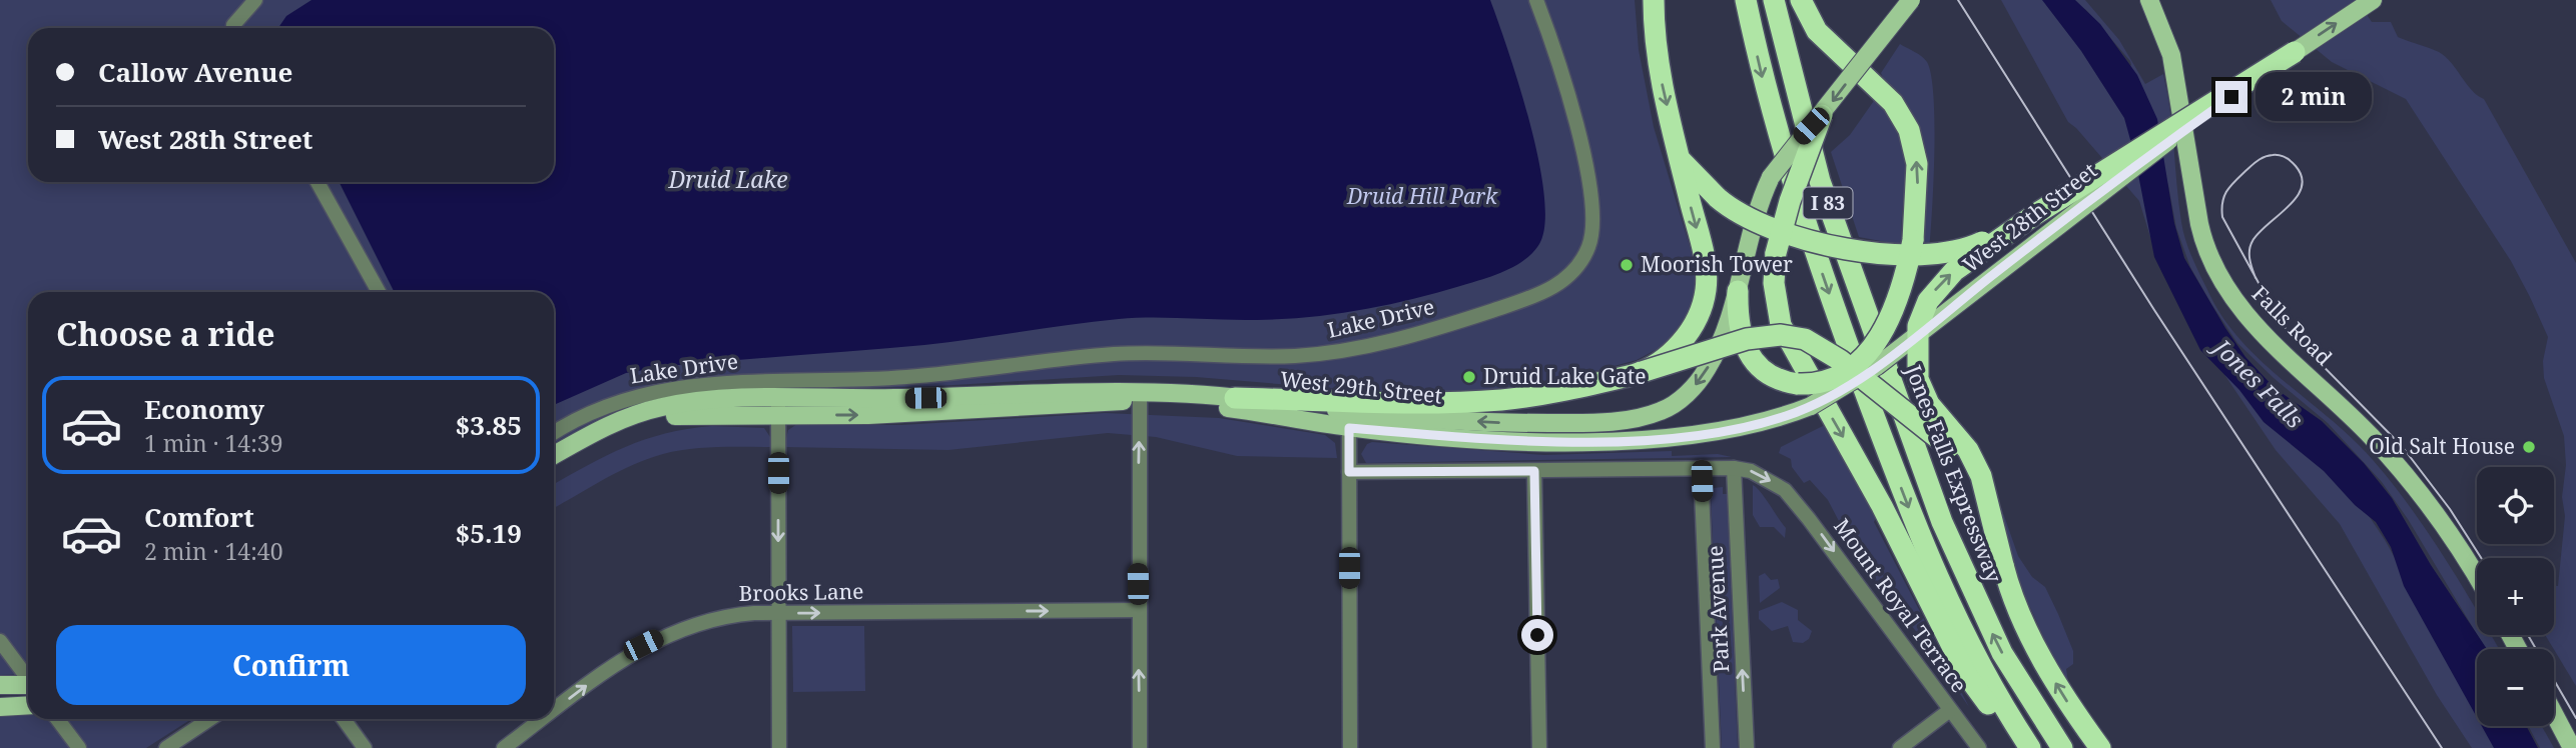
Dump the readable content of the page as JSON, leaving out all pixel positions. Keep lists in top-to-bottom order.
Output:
{
  "streets": {
    "highway": ["I 83", "Jones Falls Expressway"],
    "main road": ["West 28th Street", "Falls Road", "West 29th Street"],
    "street": [
      "Lake Drive",
      "Brooks Lane",
      "Mount Royal Terrace",
      "Park Avenue"
    ]
  },
  "crossings": [
    ["West 28th Street", "West 29th Street"],
    ["Mount Royal Terrace", "Park Avenue"]
  ],
  "one_way": ["West 29th Street", "Brooks Lane", "Mount Royal Terrace"],
  "water": ["Druid Lake", "Jones Falls"],
  "parks": ["Druid Hill Park"],
  "places": ["Moorish Tower", "Druid Lake Gate", "Old Salt House"],
  "page": {
    "banner": ["Callow Avenue", "West 28th Street"],
    "bubble": "2 min",
    "heading": "Choose a ride",
    "list": [
      {
        "name": "Economy",
        "note": "1 min · 14:39",
        "value": "$3.85"
      },
      {
        "name": "Comfort",
        "note": "2 min · 14:40",
        "value": "$5.19"
      }
    ],
    "map_buttons": ["+", "−"],
    "buttons": "Confirm"
  }
}
